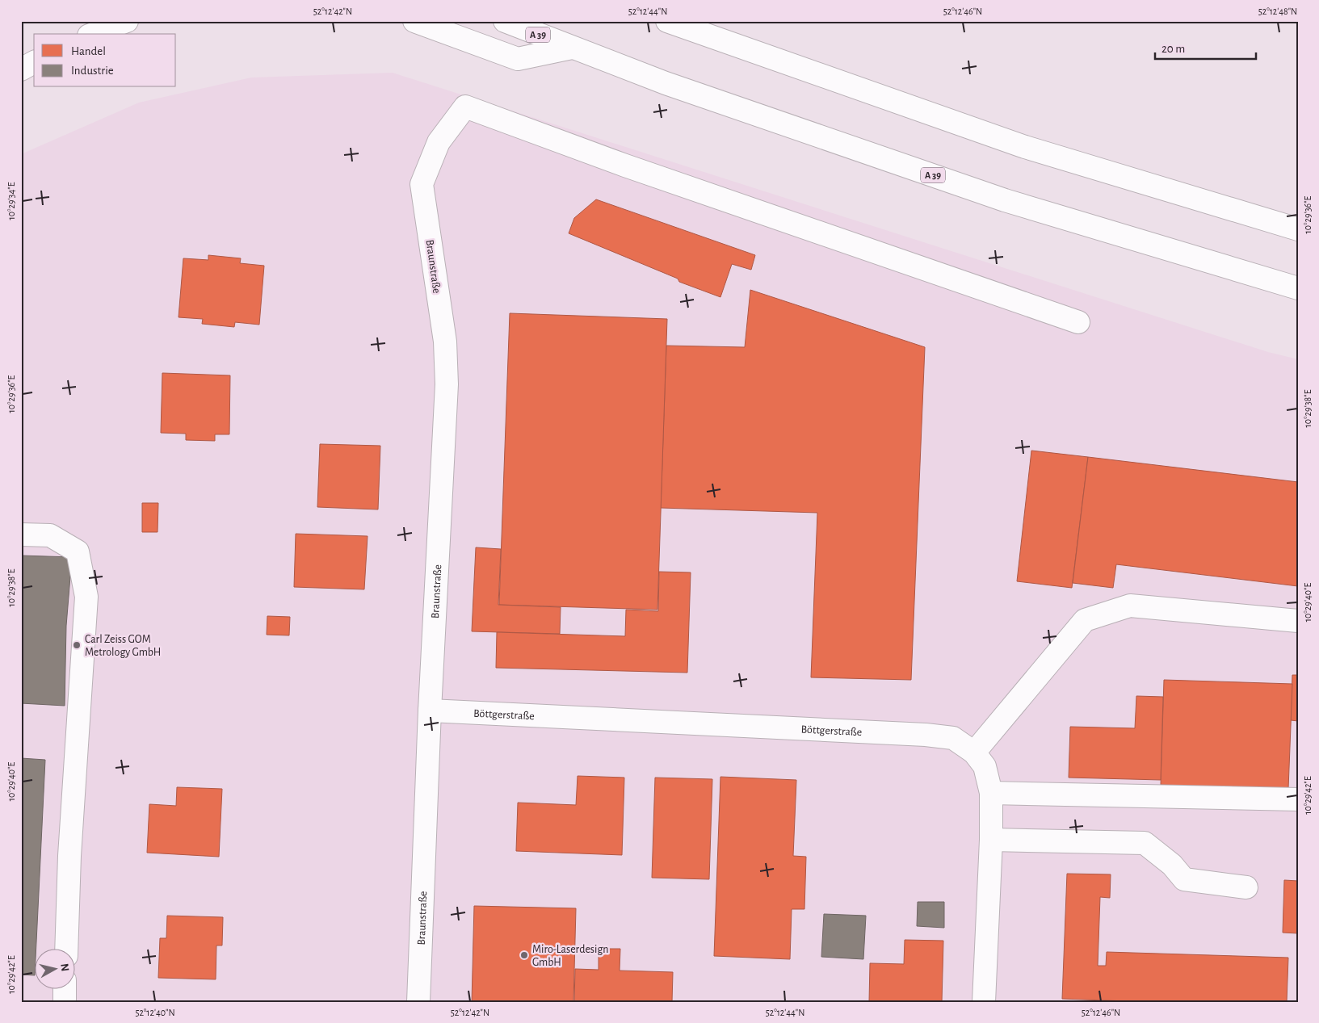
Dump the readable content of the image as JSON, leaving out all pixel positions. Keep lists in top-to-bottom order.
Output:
{
  "streets": {
    "main road": ["A 39", "Braunstraße", "Böttgerstraße"]
  },
  "crossings": [
    ["Braunstraße", "Böttgerstraße"]
  ],
  "places": ["Carl Zeiss GOM Metrology GmbH", "Miro-Laserdesign GmbH"],
  "legend": ["Handel", "Industrie"],
  "scale_bar": "20 m",
  "north": "right",
  "coordinates": [
    "52°12'42\"N",
    "52°12'44\"N",
    "52°12'46\"N",
    "52°12'48\"N",
    "10°29'34\"E",
    "10°29'36\"E",
    "10°29'38\"E",
    "10°29'40\"E",
    "10°29'42\"E",
    "52°12'40\"N"
  ]
}
